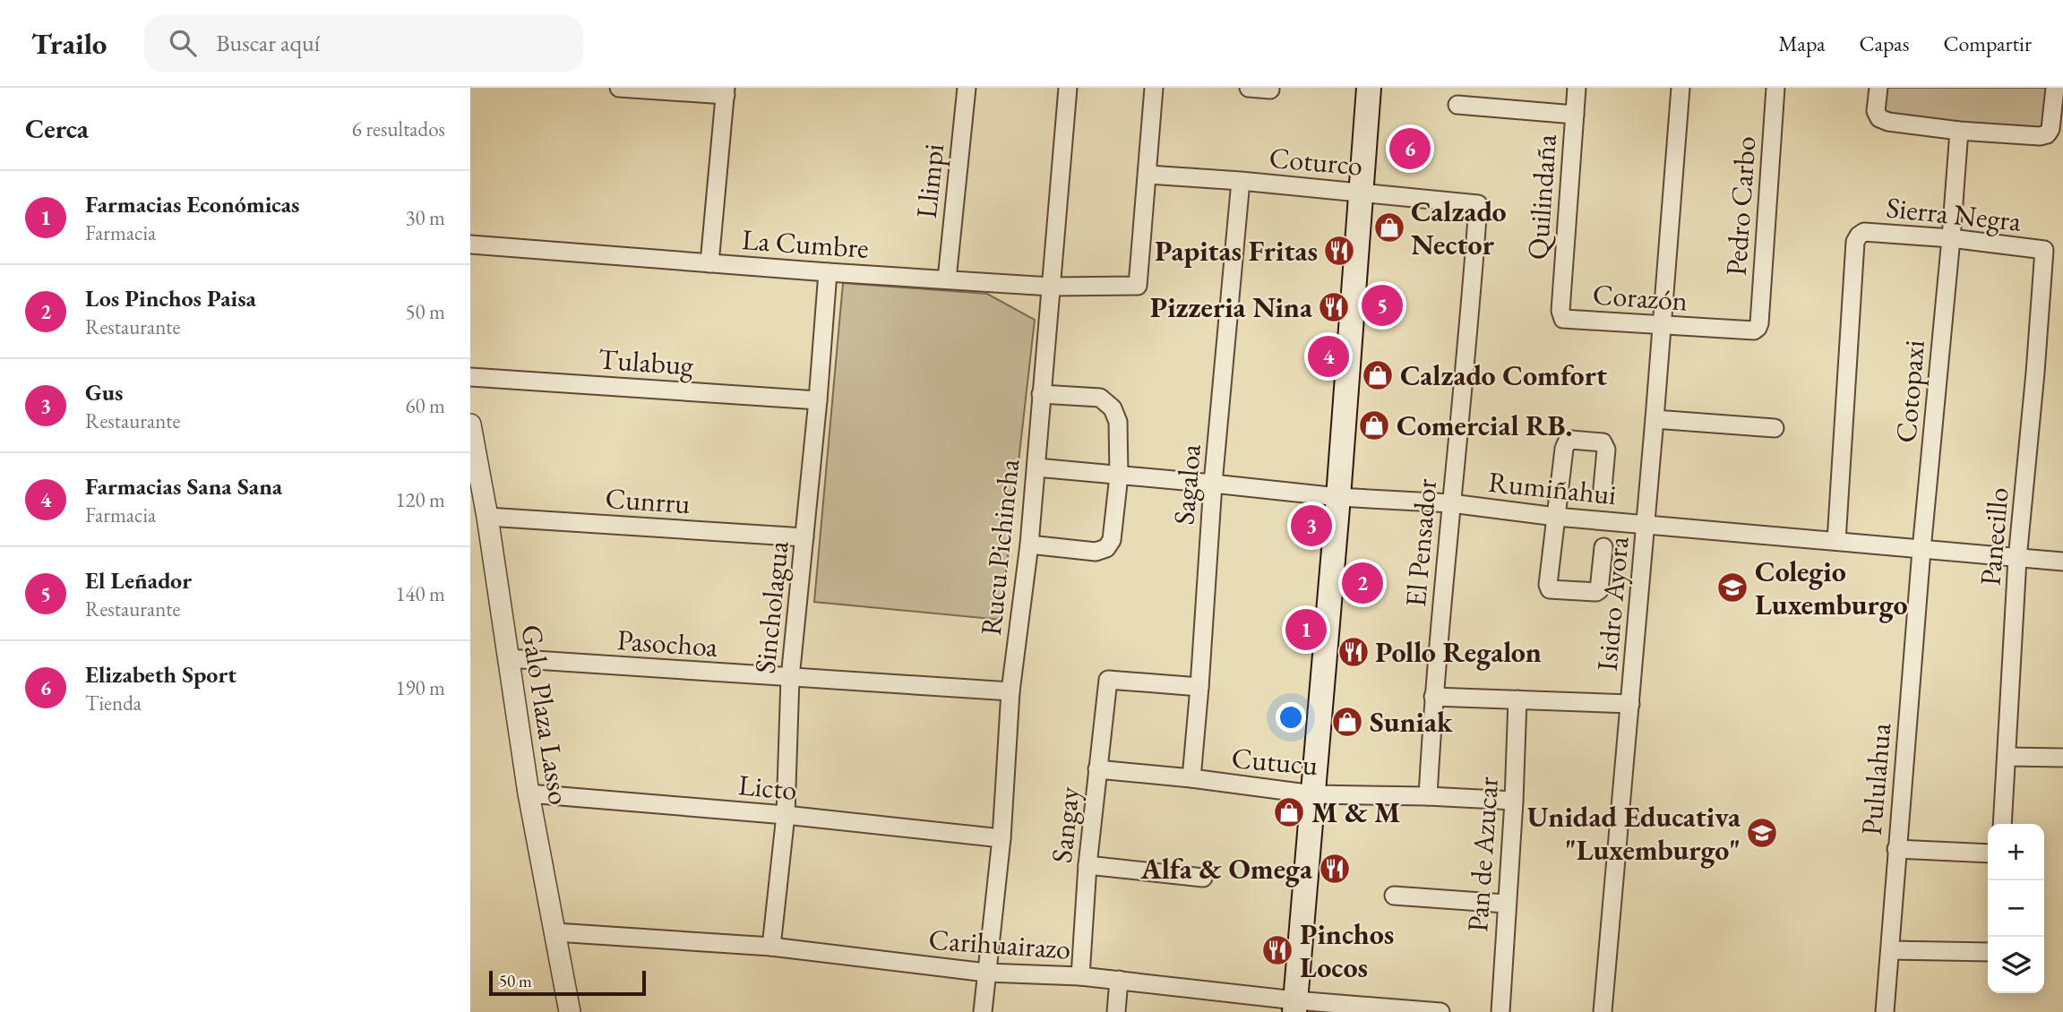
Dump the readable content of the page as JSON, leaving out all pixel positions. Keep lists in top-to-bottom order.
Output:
{
  "streets": {
    "street": [
      "Coturco",
      "Llimpi",
      "Quilindaña",
      "Pedro Carbo",
      "Sierra Negra",
      "La Cumbre",
      "Corazón",
      "Tulabug",
      "Cotopaxi",
      "Sagaloa",
      "Rumiñahui",
      "Cunrru",
      "Panecillo",
      "El Pensador",
      "Rucu Pichincha",
      "Isidro Ayora",
      "Sincholagua",
      "Pasochoa",
      "Galo Plaza Lasso",
      "Cutucu",
      "Pululahua",
      "Licto",
      "Sangay",
      "Pan de Azucar",
      "Carihuairazo"
    ]
  },
  "crossings": [
    ["Coturco", "La Cumbre"],
    ["Coturco", "Sagaloa"],
    ["Coturco", "El Pensador"],
    ["Llimpi", "La Cumbre"],
    ["Quilindaña", "Corazón"],
    ["Pedro Carbo", "Corazón"],
    ["Sierra Negra", "Cotopaxi"],
    ["Sierra Negra", "Rumiñahui"],
    ["Sierra Negra", "Panecillo"],
    ["La Cumbre", "Rucu Pichincha"],
    ["La Cumbre", "Sincholagua"],
    ["Corazón", "Isidro Ayora"],
    ["Tulabug", "Sincholagua"],
    ["Cotopaxi", "Rumiñahui"],
    ["Cotopaxi", "Pululahua"],
    ["Sagaloa", "Rumiñahui"],
    ["Sagaloa", "Cutucu"],
    ["Sagaloa", "Sangay"],
    ["Rumiñahui", "Panecillo"],
    ["Rumiñahui", "El Pensador"],
    ["Rumiñahui", "Rucu Pichincha"],
    ["Rumiñahui", "Isidro Ayora"],
    ["Rumiñahui", "Pululahua"],
    ["Cunrru", "Sincholagua"],
    ["Cunrru", "Galo Plaza Lasso"],
    ["El Pensador", "Cutucu"],
    ["Rucu Pichincha", "Pasochoa"],
    ["Rucu Pichincha", "Licto"],
    ["Rucu Pichincha", "Carihuairazo"],
    ["Sincholagua", "Pasochoa"],
    ["Sincholagua", "Licto"],
    ["Sincholagua", "Carihuairazo"],
    ["Pasochoa", "Galo Plaza Lasso"],
    ["Galo Plaza Lasso", "Licto"],
    ["Galo Plaza Lasso", "Carihuairazo"],
    ["Cutucu", "Sangay"],
    ["Sangay", "Carihuairazo"]
  ],
  "places": {
    "shop": [
      "Calzado Nector",
      "Calzado Comfort",
      "Comercial RB.",
      "Suniak",
      "M & M"
    ],
    "restaurant": [
      "Papitas Fritas",
      "Pizzeria Nina",
      "Pollo Regalon",
      "Alfa & Omega",
      "Pinchos Locos"
    ],
    "school or university": ["Colegio Luxemburgo", "Unidad Educativa \"Luxemburgo\""]
  },
  "scale_bar": "50 m",
  "page": {
    "header": "Trailo",
    "search": "Buscar aquí",
    "nav": ["Mapa", "Capas", "Compartir"],
    "heading": ["Cerca", "6 resultados"],
    "pins": [
      "6",
      "5",
      "4",
      "3",
      "2",
      "1"
    ],
    "list": [
      {
        "mark": "1",
        "name": "Farmacias Económicas",
        "note": "Farmacia",
        "value": "30 m"
      },
      {
        "mark": "2",
        "name": "Los Pinchos Paisa",
        "note": "Restaurante",
        "value": "50 m"
      },
      {
        "mark": "3",
        "name": "Gus",
        "note": "Restaurante",
        "value": "60 m"
      },
      {
        "mark": "4",
        "name": "Farmacias Sana Sana",
        "note": "Farmacia",
        "value": "120 m"
      },
      {
        "mark": "5",
        "name": "El Leñador",
        "note": "Restaurante",
        "value": "140 m"
      },
      {
        "mark": "6",
        "name": "Elizabeth Sport",
        "note": "Tienda",
        "value": "190 m"
      }
    ],
    "map_buttons": ["+", "−"],
    "scale": "50 m"
  }
}
